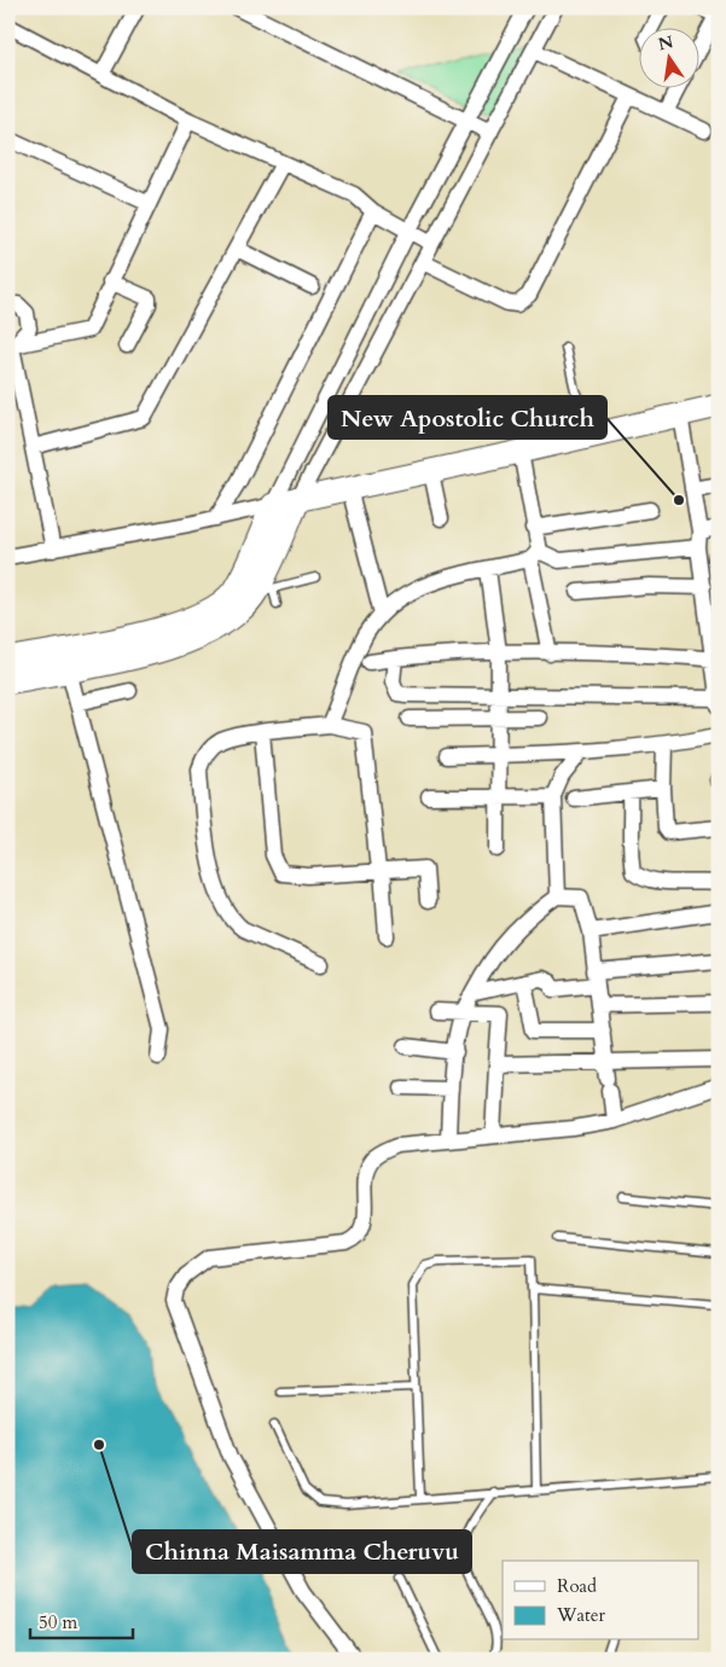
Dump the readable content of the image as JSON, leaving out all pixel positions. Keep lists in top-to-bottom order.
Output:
{
  "places": ["New Apostolic Church", "Chinna Maisamma Cheruvu"],
  "legend": ["Road", "Water"],
  "scale_bar": "50 m",
  "north": "top"
}
